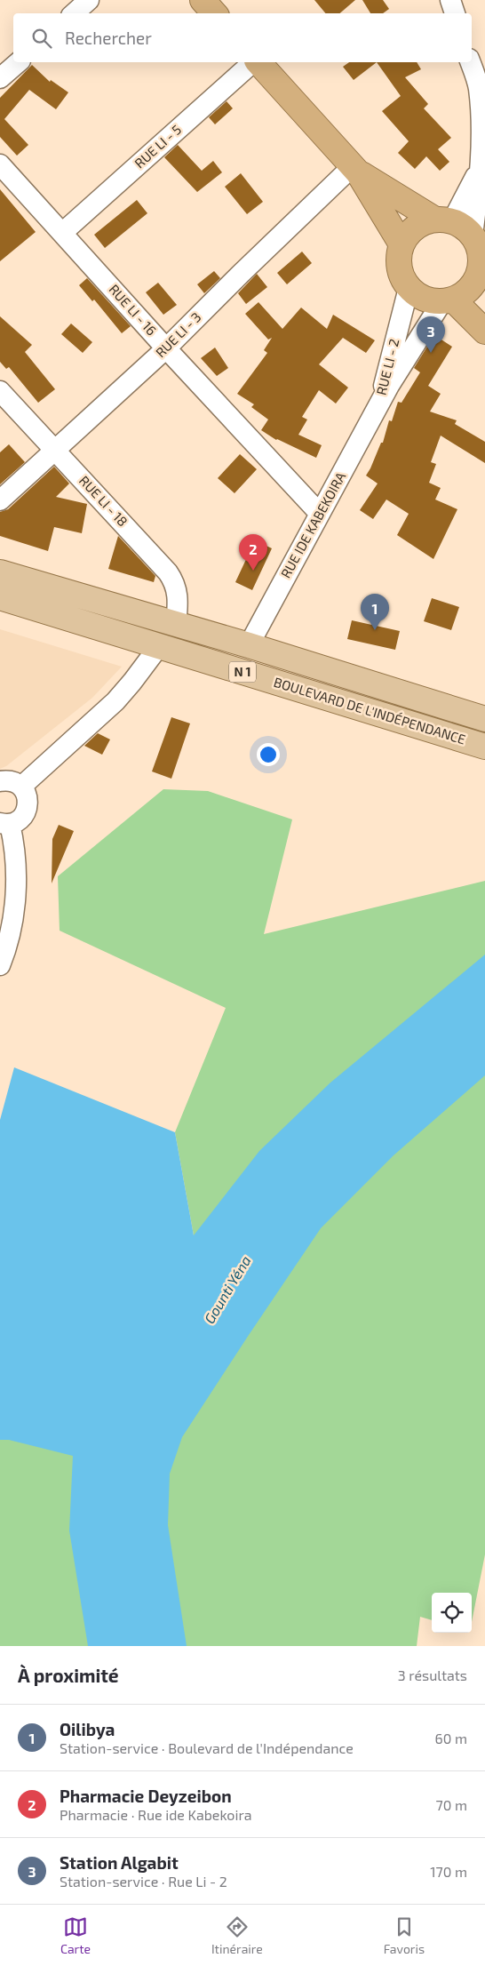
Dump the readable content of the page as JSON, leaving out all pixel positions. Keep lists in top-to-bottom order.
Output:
{
  "streets": {
    "main road": ["N 1", "BOULEVARD DE L'INDÉPENDANCE"],
    "street": [
      "RUE LI - 5",
      "RUE LI - 16",
      "RUE LI - 3",
      "RUE LI - 2",
      "RUE LI - 18",
      "RUE IDE KABEKOIRA"
    ]
  },
  "crossings": [
    ["RUE LI - 5", "RUE LI - 16"],
    ["RUE LI - 16", "RUE LI - 3"],
    ["RUE LI - 16", "RUE IDE KABEKOIRA"],
    ["RUE LI - 3", "RUE LI - 18"],
    ["RUE LI - 2", "RUE IDE KABEKOIRA"],
    ["RUE LI - 18", "BOULEVARD DE L'INDÉPENDANCE"],
    ["RUE IDE KABEKOIRA", "BOULEVARD DE L'INDÉPENDANCE"]
  ],
  "water": ["Gounti Yéna"],
  "page": {
    "search": "Rechercher",
    "pins": ["3", "2", "1"],
    "heading": ["À proximité", "3 résultats"],
    "list": [
      {
        "mark": "1",
        "name": "Oilibya",
        "note": "Station-service · Boulevard de l'Indépendance",
        "value": "60 m"
      },
      {
        "mark": "2",
        "name": "Pharmacie Deyzeibon",
        "note": "Pharmacie · Rue ide Kabekoira",
        "value": "70 m"
      },
      {
        "mark": "3",
        "name": "Station Algabit",
        "note": "Station-service · Rue Li - 2",
        "value": "170 m"
      }
    ],
    "nav": ["Carte", "Itinéraire", "Favoris"]
  }
}
